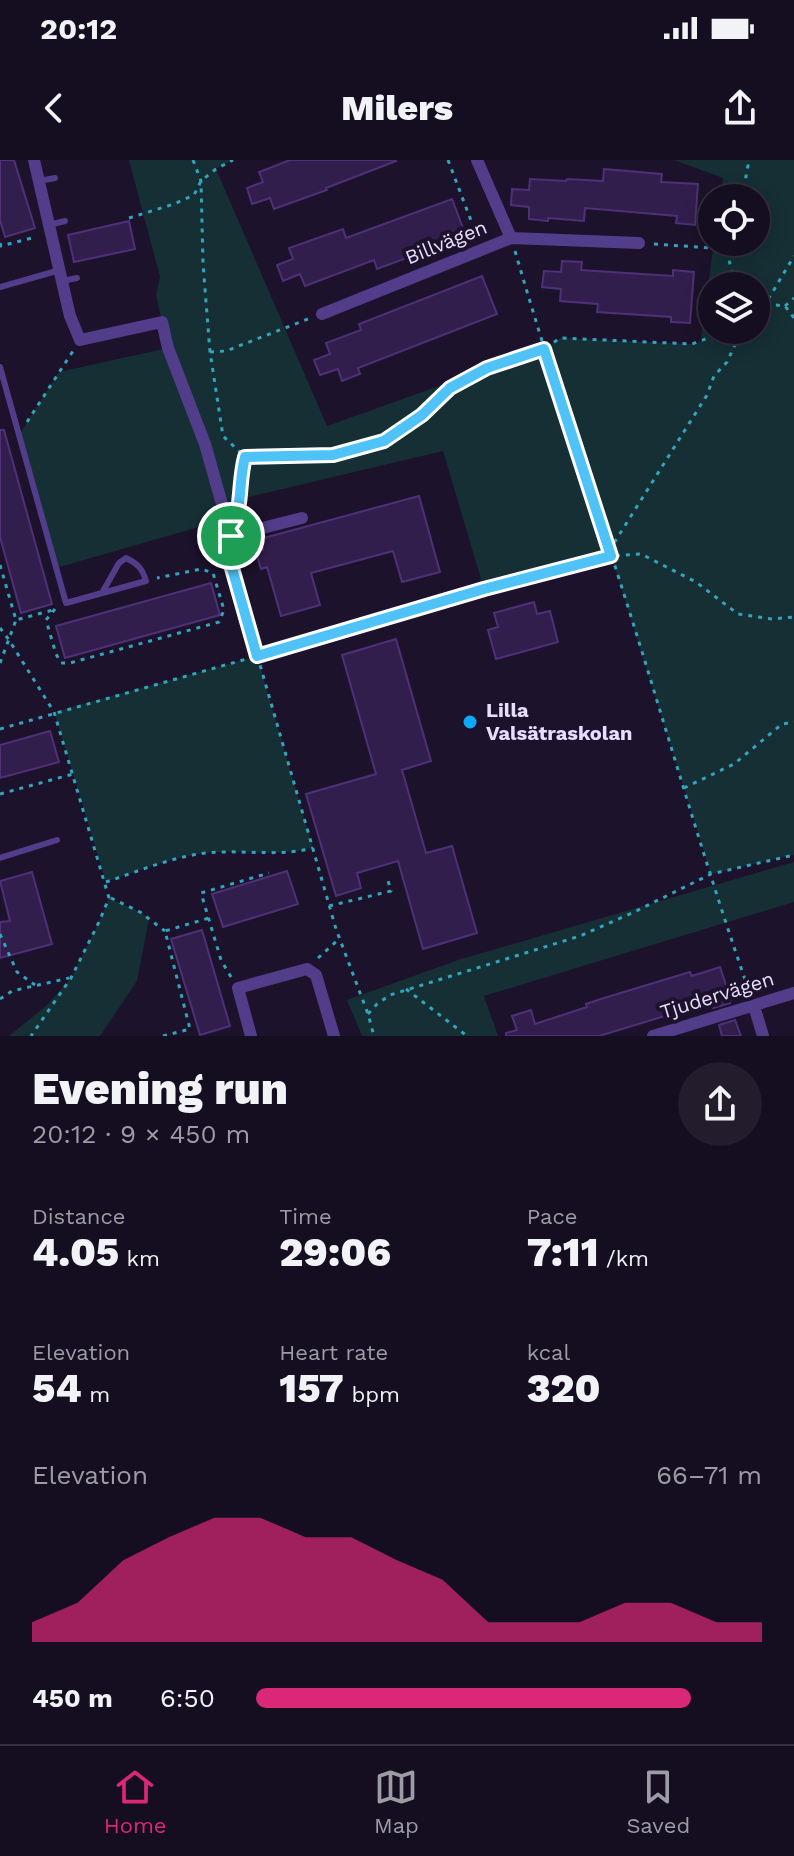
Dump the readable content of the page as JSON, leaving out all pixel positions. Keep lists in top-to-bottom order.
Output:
{
  "streets": {
    "street": ["Billvägen", "Tjudervägen"]
  },
  "places": ["Lilla Valsätraskolan"],
  "page": {
    "status": "20:12",
    "header": "Milers",
    "heading": ["Evening run", "20:12 · 9 × 450 m"],
    "stats": [
      ["Distance", "4.05 km"],
      ["Time", "29:06"],
      ["Pace", "7:11 /km"],
      ["Elevation", "54 m"],
      ["Heart rate", "157 bpm"],
      ["kcal", "320"]
    ],
    "chart": ["Elevation", "66–71 m"],
    "list": [
      {
        "name": "450 m",
        "note": "6:50"
      }
    ],
    "tabs": ["Home", "Map", "Saved"]
  }
}
